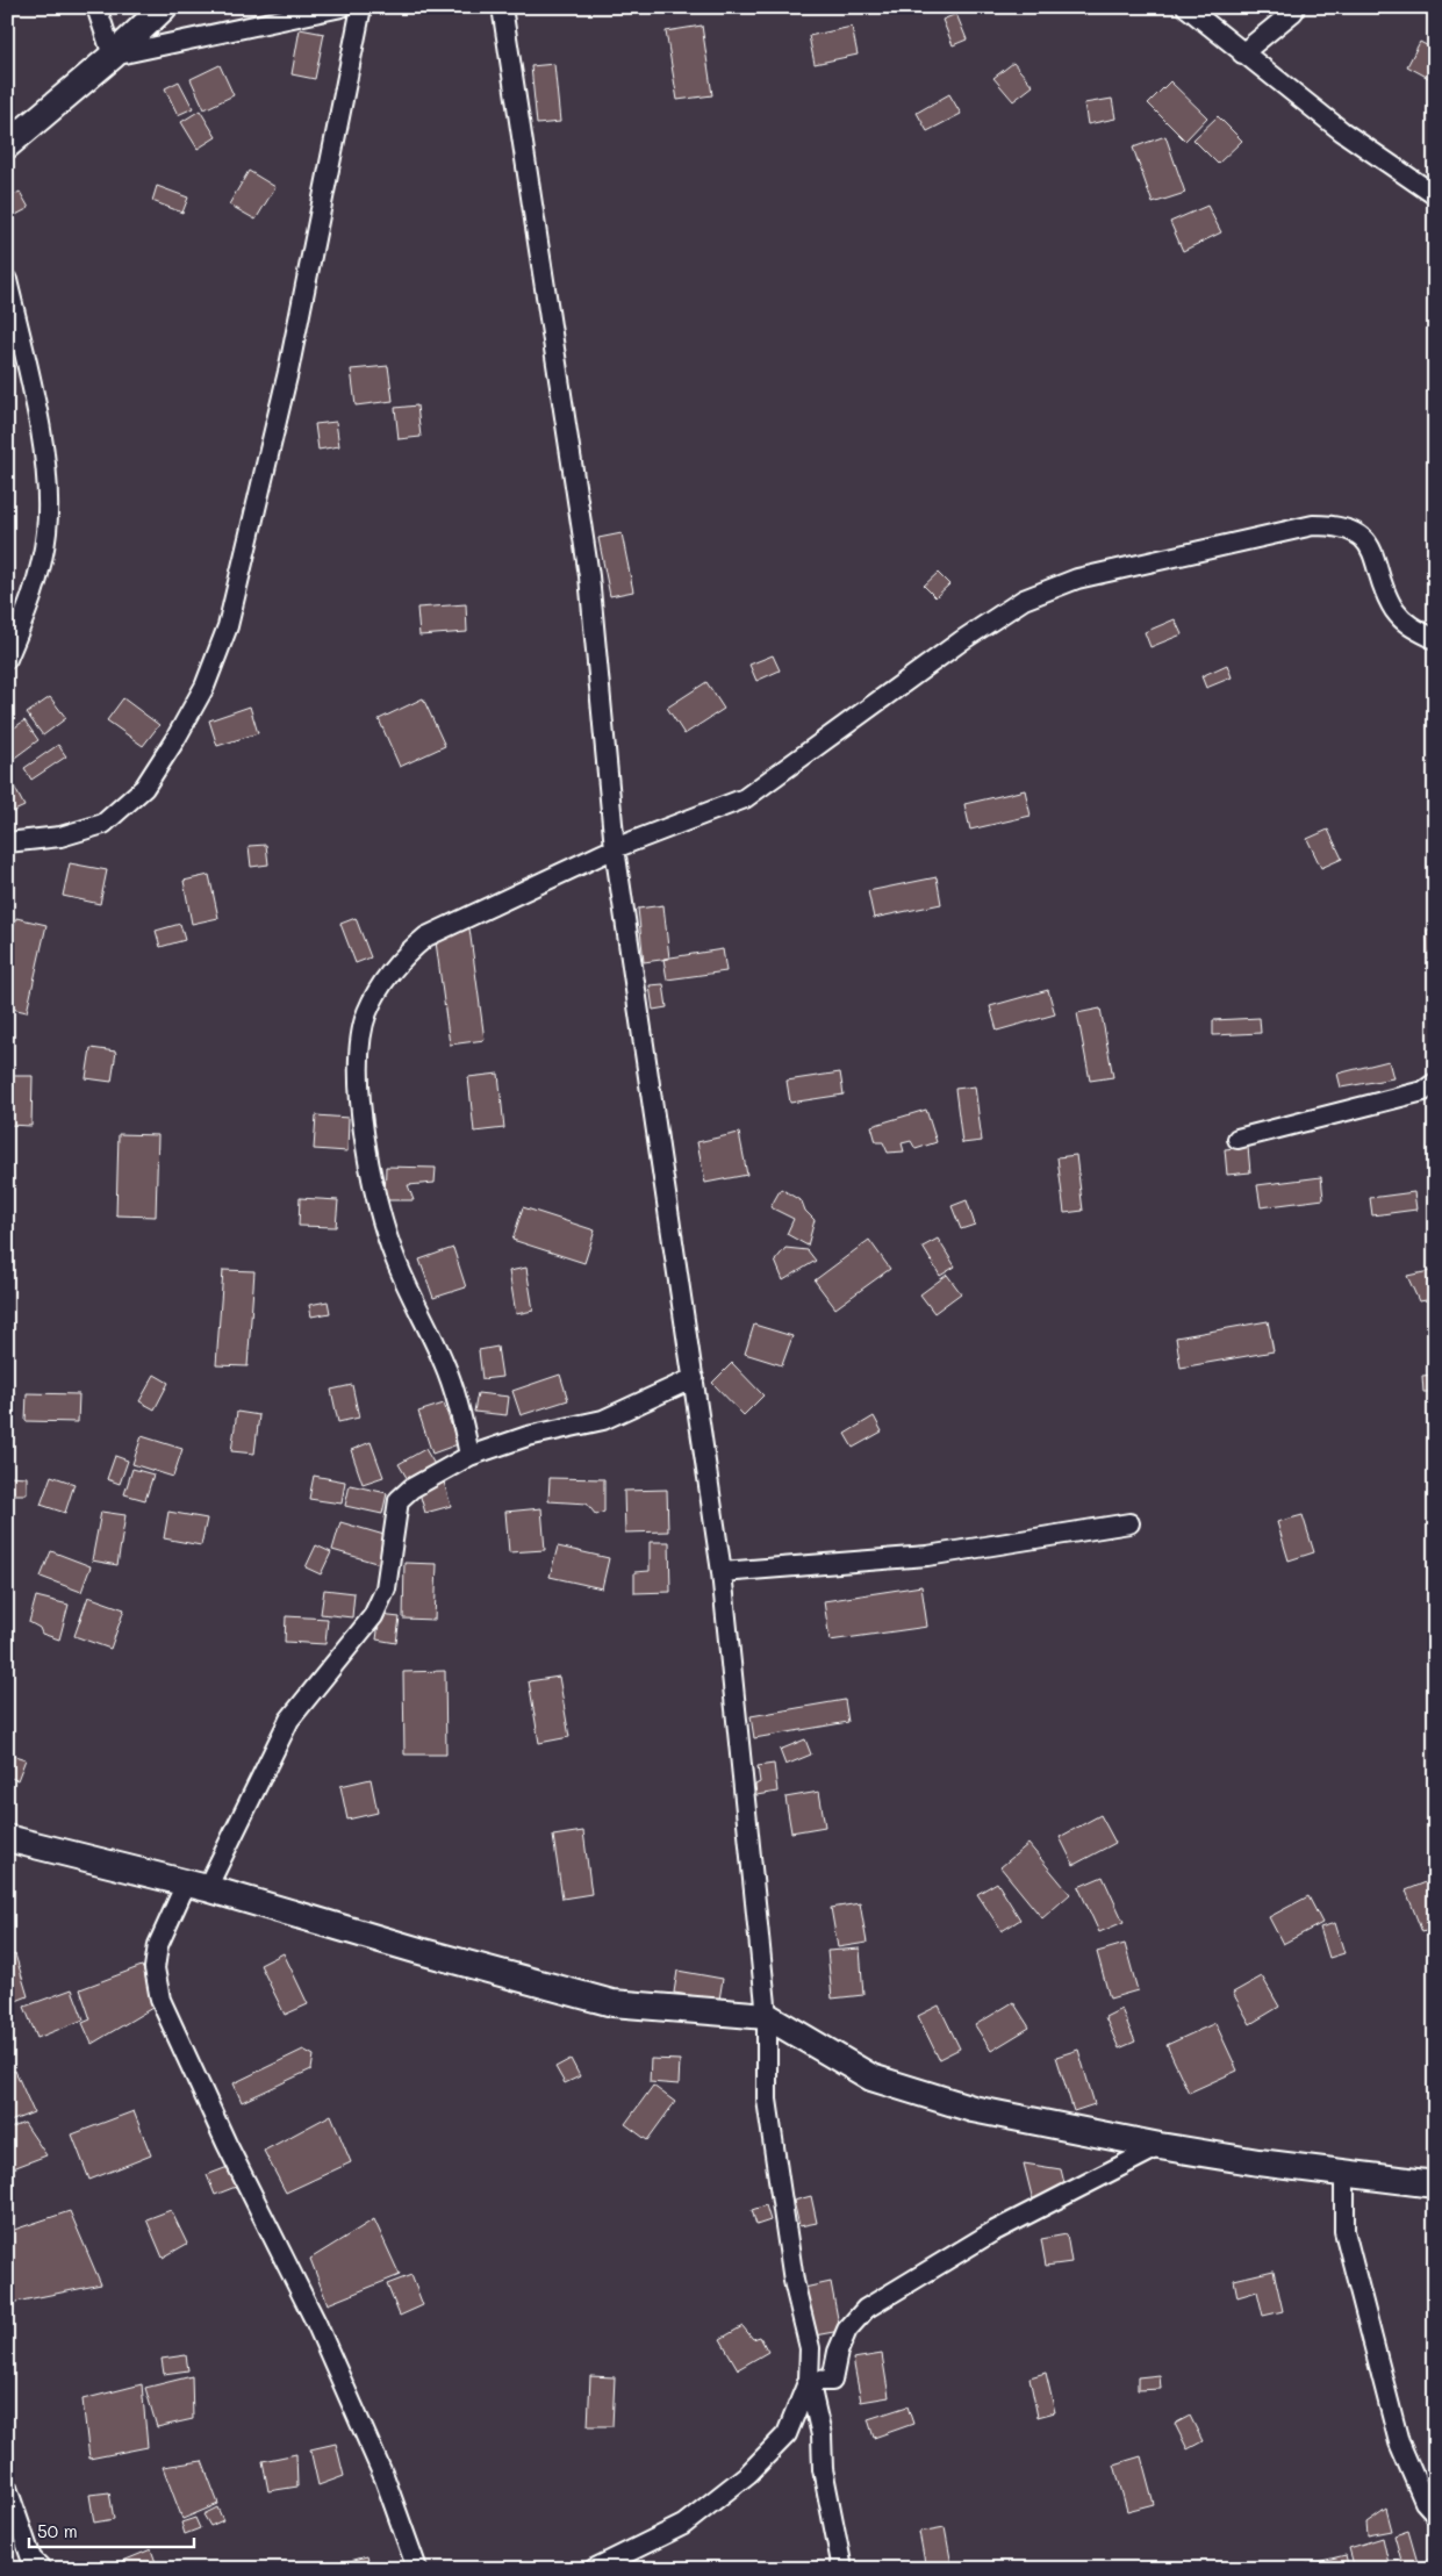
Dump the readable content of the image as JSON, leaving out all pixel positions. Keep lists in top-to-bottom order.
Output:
{
  "scale_bar": "50 m"
}
